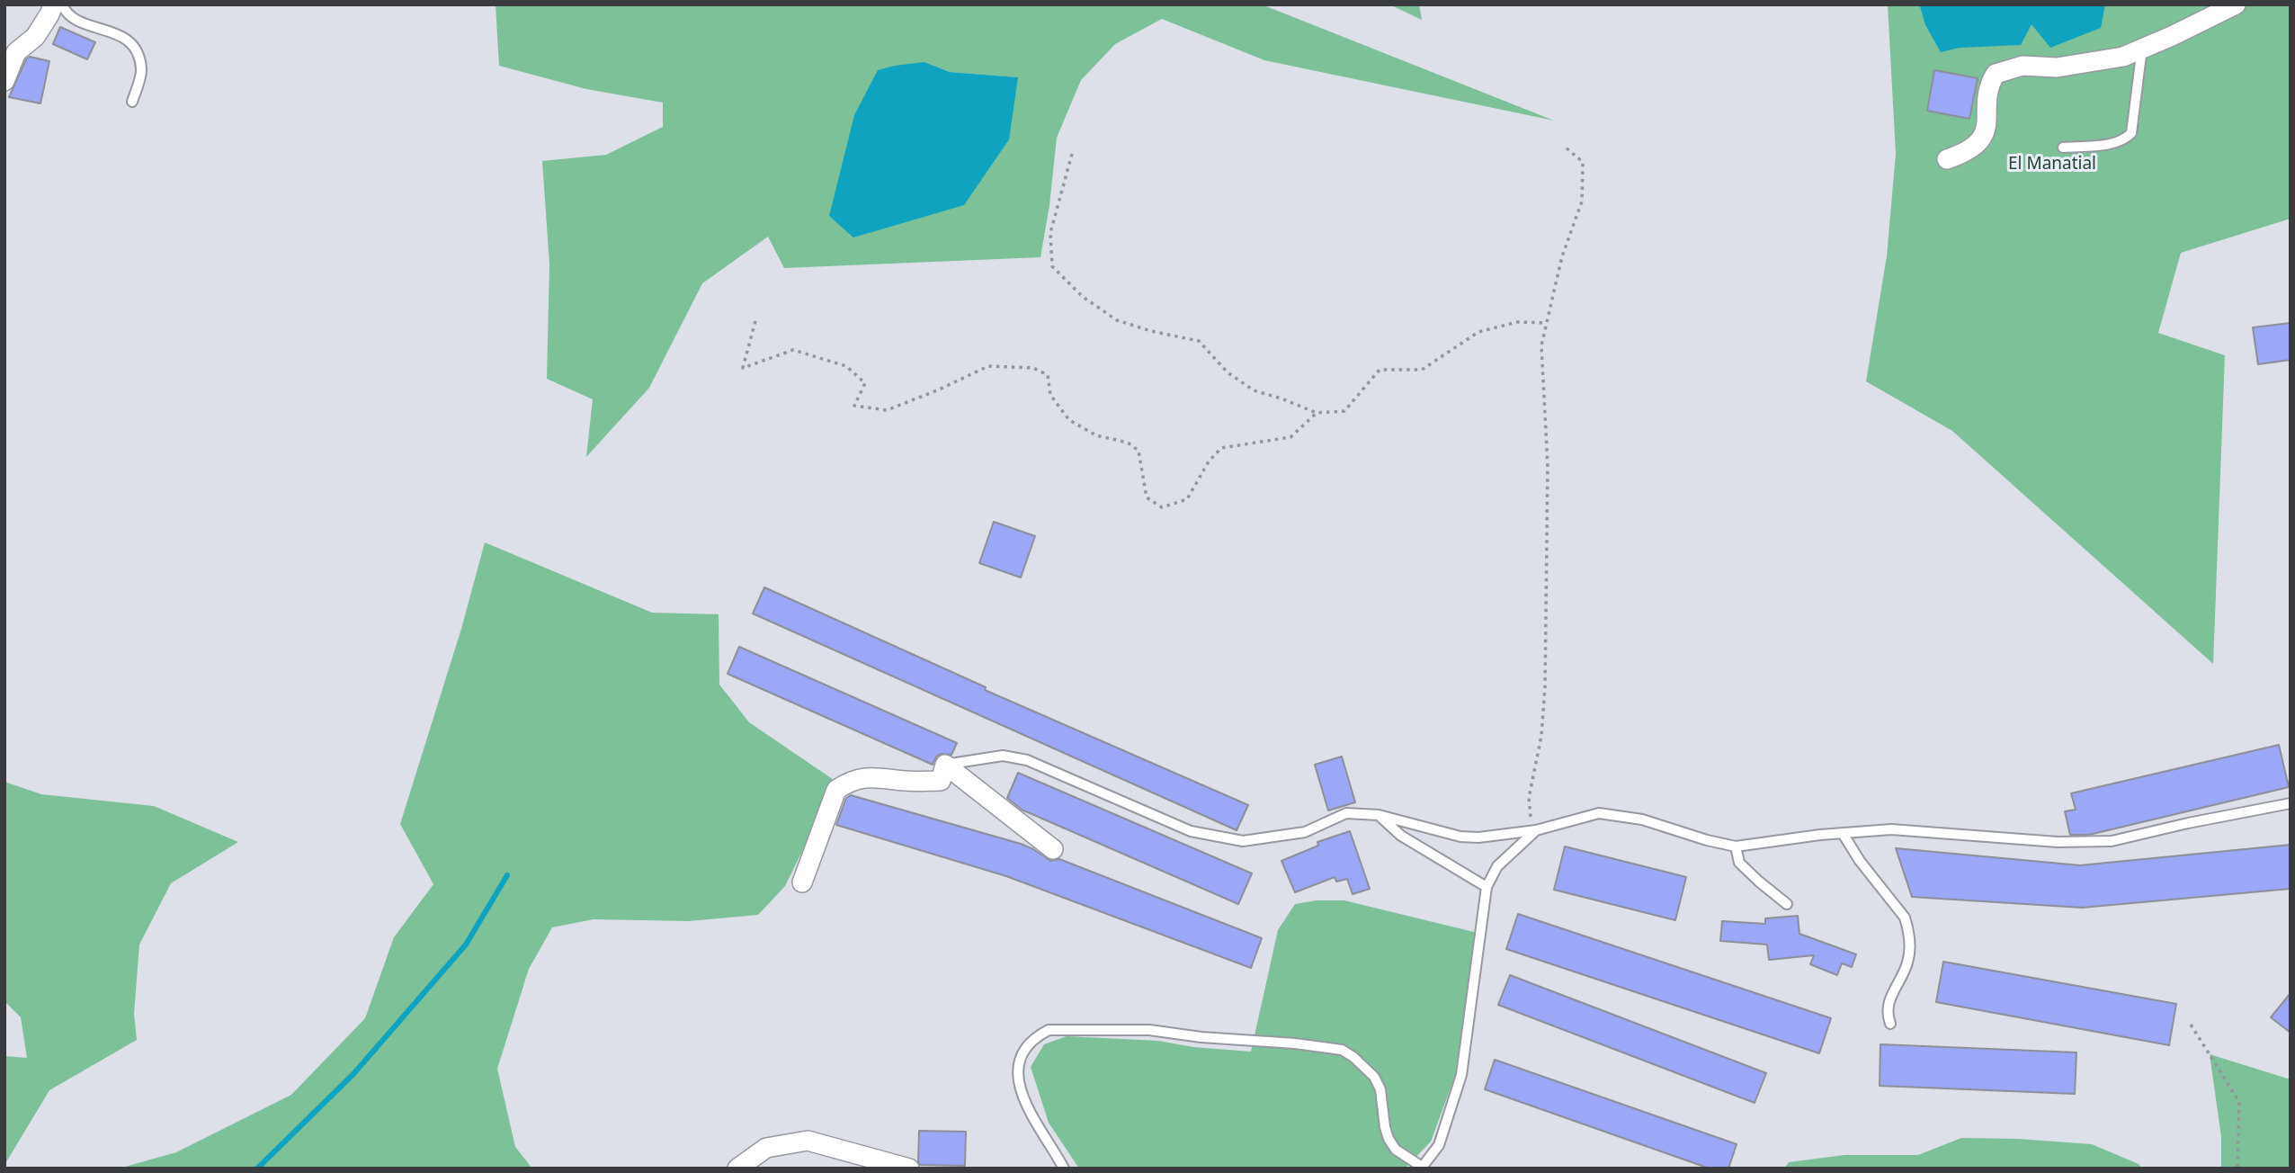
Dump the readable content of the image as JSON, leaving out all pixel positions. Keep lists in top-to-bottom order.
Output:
{
  "parks": ["El Manatial"]
}
